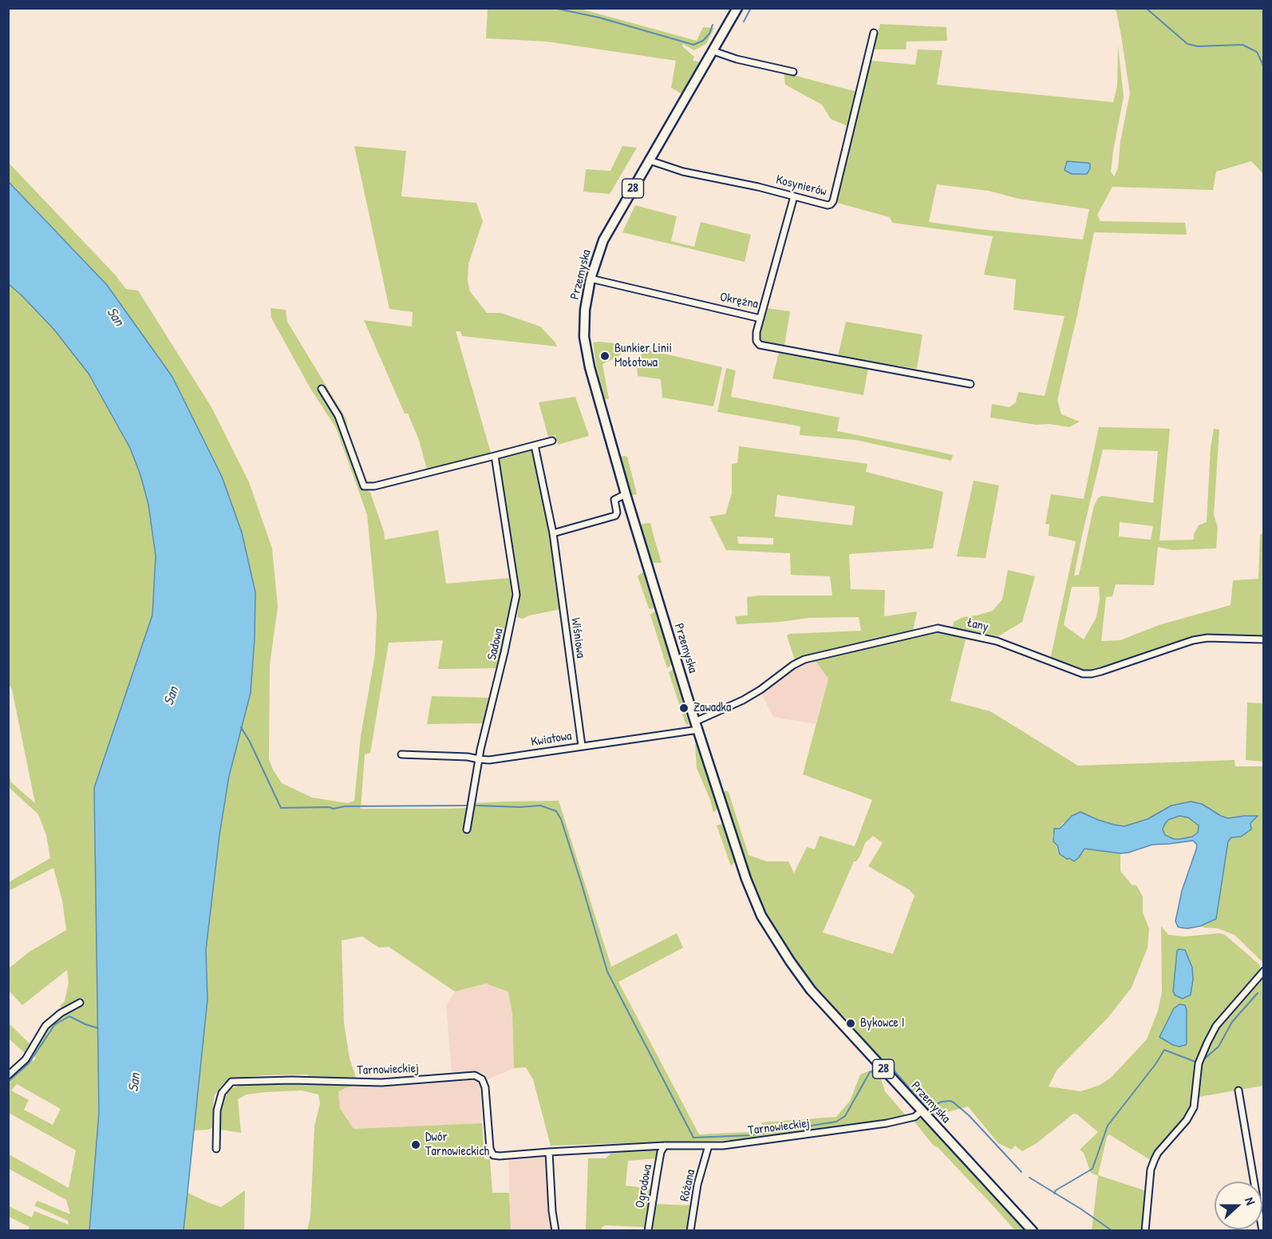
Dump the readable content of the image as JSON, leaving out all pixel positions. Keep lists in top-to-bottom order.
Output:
{
  "streets": {
    "main road": ["28", "Przemyska"],
    "street": [
      "Kosynierów",
      "Okrężna",
      "Łany",
      "Wiśniowa",
      "Sadowa",
      "Kwiatowa",
      "Tarnowieckiej",
      "Różana",
      "Ogrodowa"
    ]
  },
  "crossings": [
    ["Kosynierów", "Przemyska"],
    ["Kosynierów", "Okrężna"],
    ["Przemyska", "Okrężna"],
    ["Przemyska", "Łany"],
    ["Przemyska", "Kwiatowa"],
    ["Przemyska", "Tarnowieckiej"],
    ["Łany", "Kwiatowa"],
    ["Wiśniowa", "Kwiatowa"],
    ["Sadowa", "Kwiatowa"],
    ["Tarnowieckiej", "Różana"],
    ["Tarnowieckiej", "Ogrodowa"]
  ],
  "water": ["San"],
  "places": [
    "Bunkier Linii Mołotowa",
    "Zawadka",
    "Bykowce I",
    "Dwór Tarnowieckich"
  ],
  "north": "right"
}
